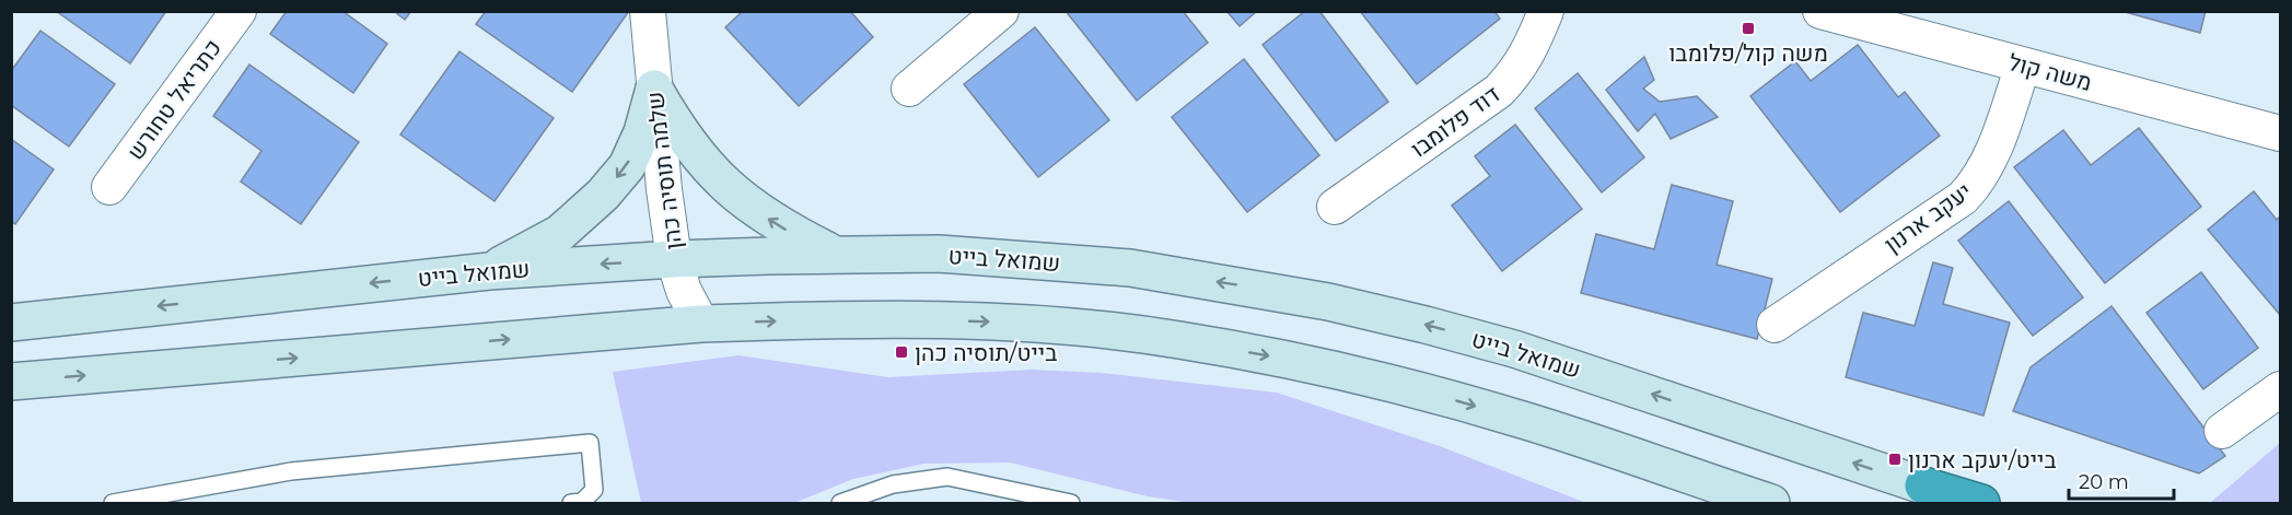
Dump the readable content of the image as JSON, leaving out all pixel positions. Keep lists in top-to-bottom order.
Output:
{
  "streets": {
    "street": [
      "משה קול",
      "כתריאל טחורש",
      "דוד פלומבו",
      "שלמה תוסיה כהן",
      "יעקב ארנון",
      "שמואל בייט"
    ]
  },
  "crossings": [
    ["משה קול", "יעקב ארנון"],
    ["שלמה תוסיה כהן", "שמואל בייט"]
  ],
  "places": {
    "transit": ["משה קול/פלומבו", "בייט/תוסיה כהן", "בייט/יעקב ארנון"]
  },
  "scale_bar": "20 m"
}
